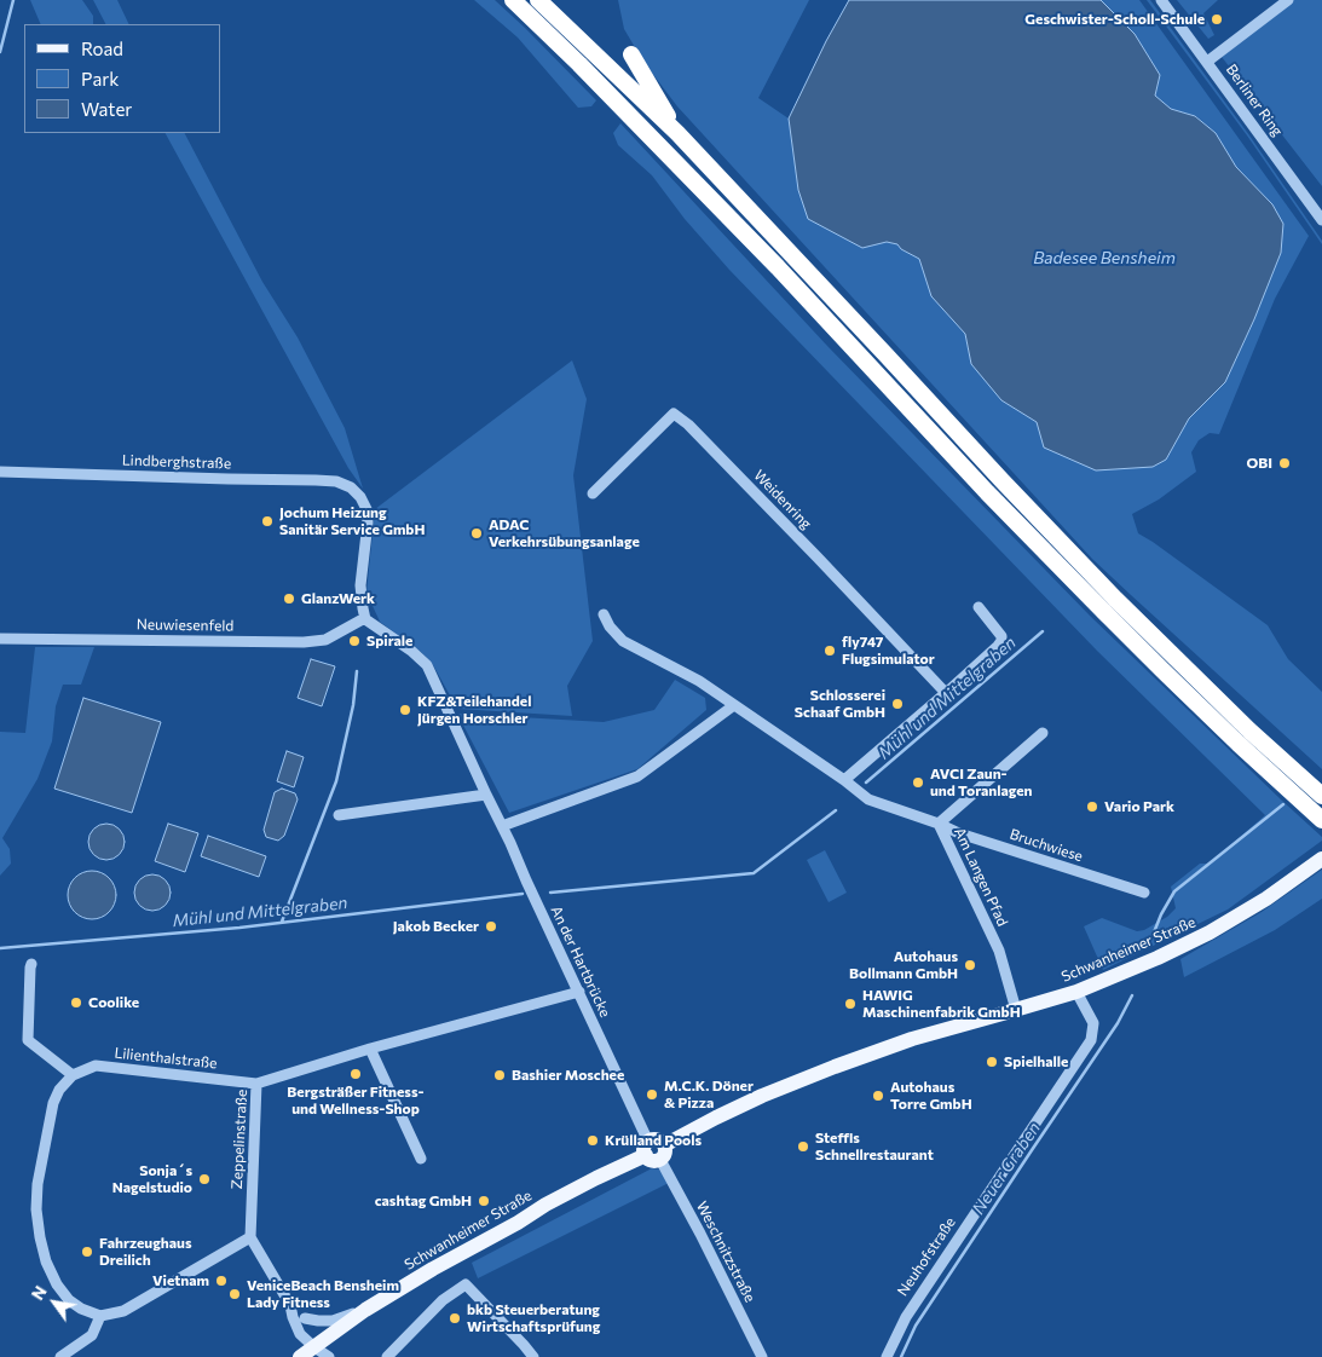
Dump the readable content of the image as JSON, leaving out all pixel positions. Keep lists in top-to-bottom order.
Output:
{
  "streets": {
    "main road": ["Schwanheimer Straße"],
    "street": [
      "Berliner Ring",
      "Lindberghstraße",
      "Weidenring",
      "Neuwiesenfeld",
      "Bruchwiese",
      "Am Langen Pfad",
      "An der Hartbrücke",
      "Lilienthalstraße",
      "Zeppelinstraße",
      "Weschnitzstraße",
      "Neuhofstraße"
    ]
  },
  "crossings": [
    ["Lindberghstraße", "Neuwiesenfeld"],
    ["Lindberghstraße", "An der Hartbrücke"],
    ["Neuwiesenfeld", "An der Hartbrücke"],
    ["Bruchwiese", "Am Langen Pfad"],
    ["Am Langen Pfad", "Schwanheimer Straße"],
    ["Schwanheimer Straße", "An der Hartbrücke"],
    ["Schwanheimer Straße", "Weschnitzstraße"],
    ["Schwanheimer Straße", "Neuhofstraße"],
    ["An der Hartbrücke", "Zeppelinstraße"],
    ["An der Hartbrücke", "Weschnitzstraße"],
    ["Lilienthalstraße", "Zeppelinstraße"]
  ],
  "water": ["Badesee Bensheim", "Mühl und Mittelgraben", "Neuer Graben"],
  "places": [
    "Geschwister-Scholl-Schule",
    "OBI",
    "Jochum Heizung Sanitär Service GmbH",
    "ADAC Verkehrsübungsanlage",
    "GlanzWerk",
    "Spirale",
    "fly747 Flugsimulator",
    "Schlosserei Schaaf GmbH",
    "KFZ&Teilehandel Jürgen Horschler",
    "AVCI Zaun- und Toranlagen",
    "Vario Park",
    "Jakob Becker",
    "Autohaus Bollmann GmbH",
    "Coolike",
    "HAWIG Maschinenfabrik GmbH",
    "Spielhalle",
    "Bergsträßer Fitness- und Wellness-Shop",
    "Bashier Moschee",
    "M.C.K. Döner & Pizza",
    "Autohaus Torre GmbH",
    "Krülland Pools",
    "Steffis Schnellrestaurant",
    "Sonja´s Nagelstudio",
    "cashtag GmbH",
    "Fahrzeughaus Dreilich",
    "Vietnam",
    "VeniceBeach Bensheim Lady Fitness",
    "bkb Steuerberatung Wirtschaftsprüfung"
  ],
  "legend": ["Road", "Park", "Water"],
  "north": "top left"
}
